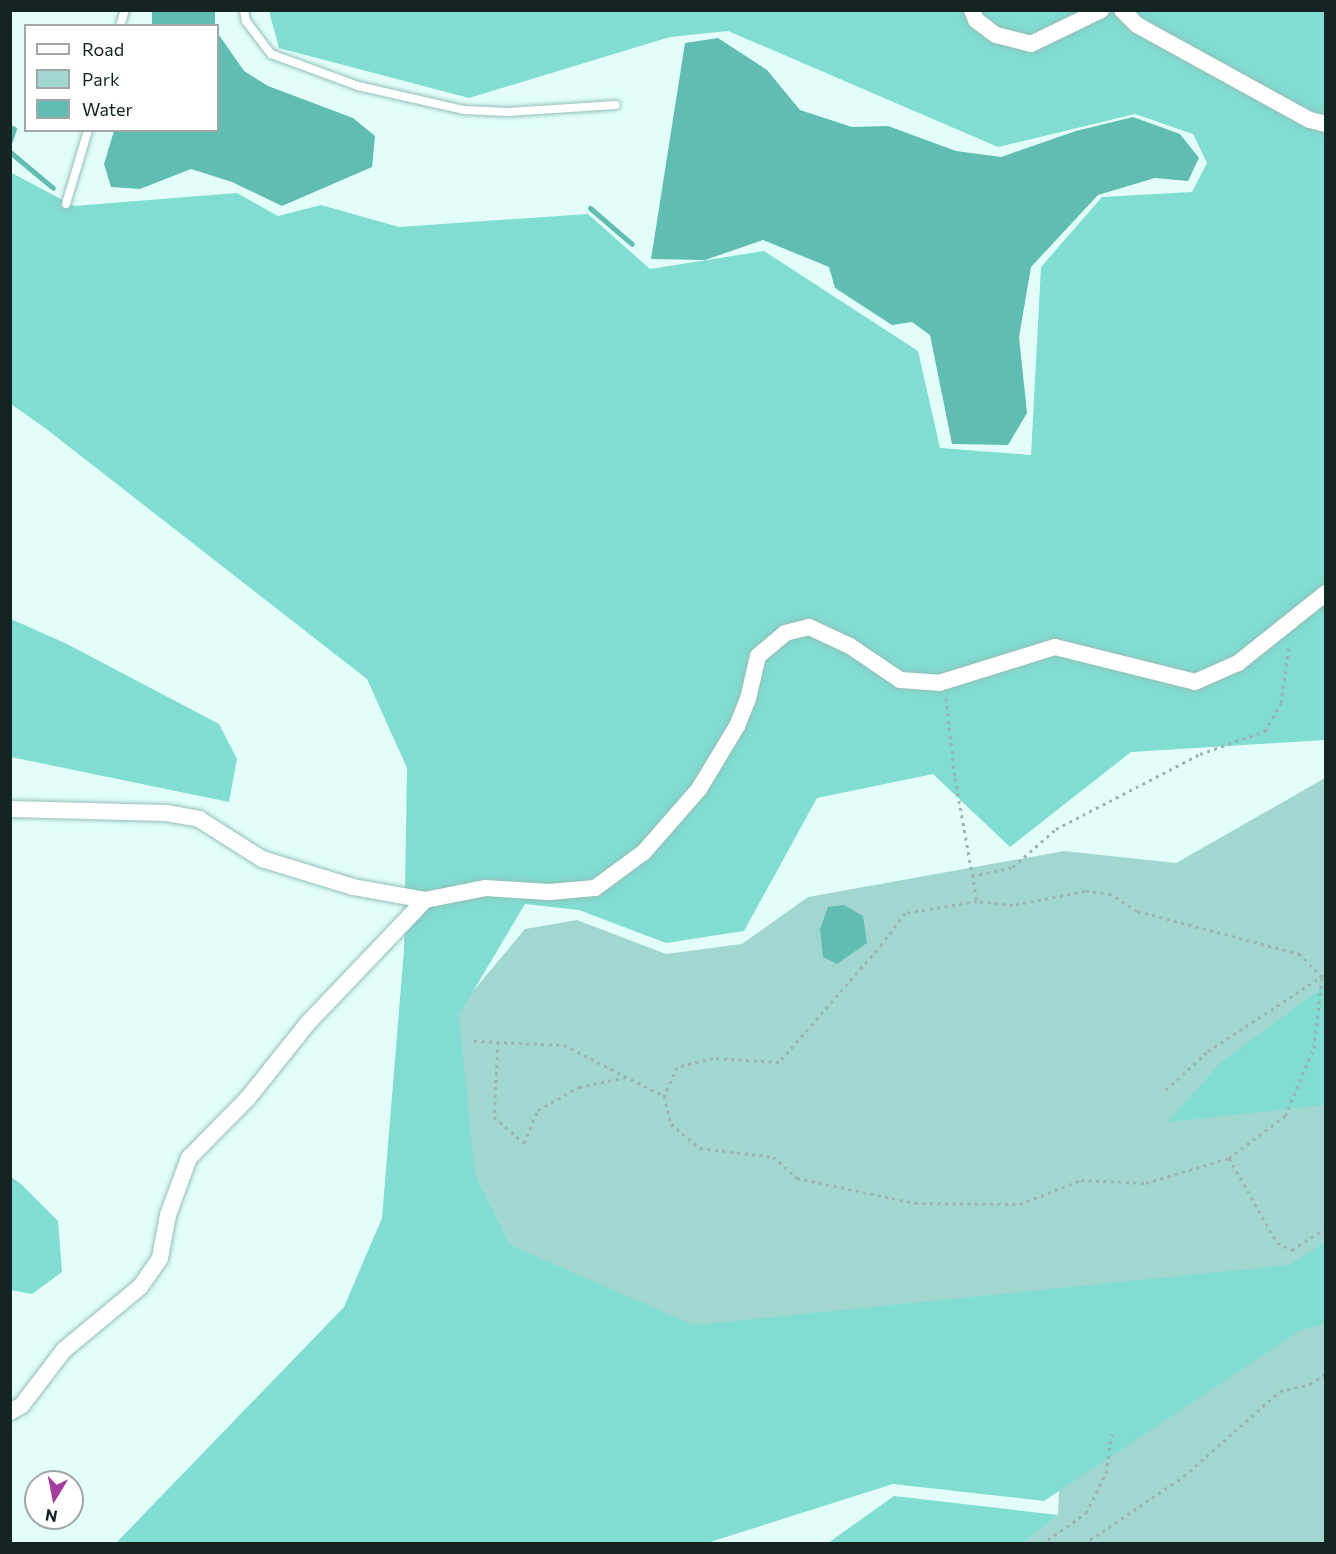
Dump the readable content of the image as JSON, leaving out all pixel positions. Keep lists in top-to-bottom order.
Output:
{
  "legend": ["Road", "Park", "Water"],
  "north": "bottom"
}
